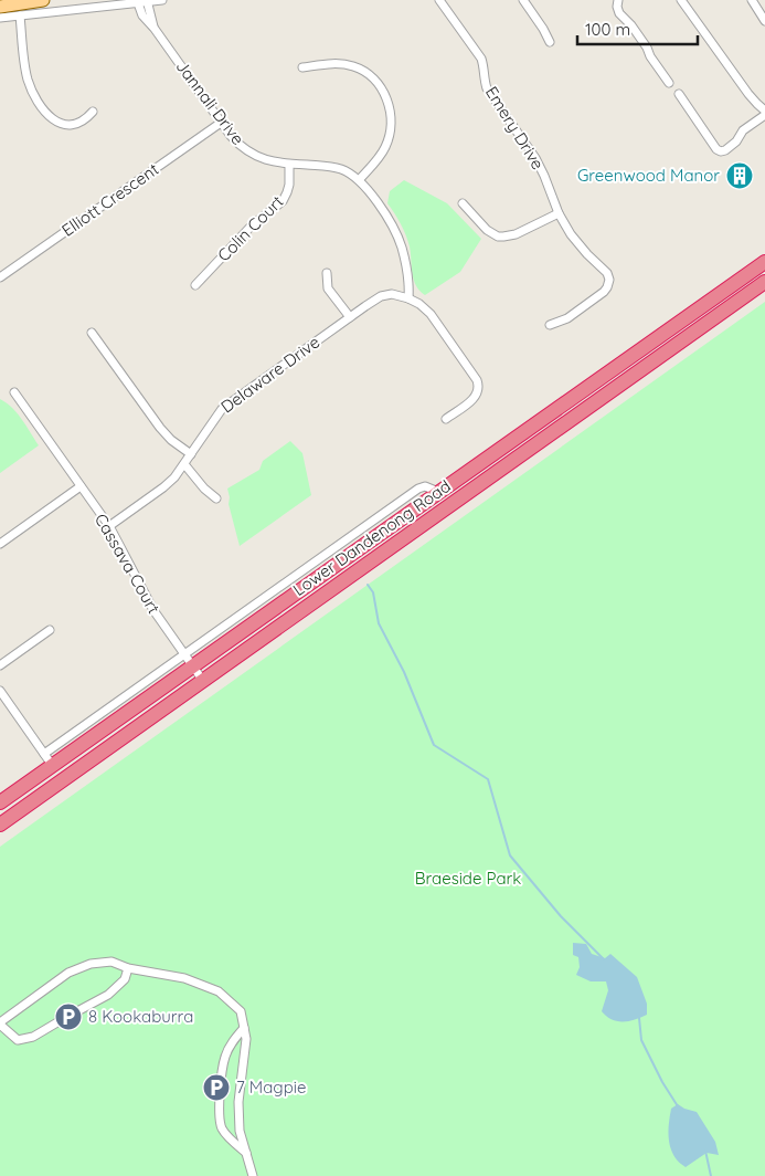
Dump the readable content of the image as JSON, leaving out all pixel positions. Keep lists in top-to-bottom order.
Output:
{
  "streets": {
    "highway": ["Lower Dandenong Road"],
    "street": [
      "Jannali Drive",
      "Emery Drive",
      "Elliott Crescent",
      "Colin Court",
      "Delaware Drive",
      "Cassava Court"
    ]
  },
  "crossings": [
    ["Jannali Drive", "Elliott Crescent"],
    ["Jannali Drive", "Colin Court"],
    ["Jannali Drive", "Delaware Drive"],
    ["Delaware Drive", "Cassava Court"],
    ["Lower Dandenong Road", "Cassava Court"]
  ],
  "parks": ["Braeside Park"],
  "places": {
    "building": ["Greenwood Manor"],
    "parking": ["8 Kookaburra", "7 Magpie"]
  },
  "scale_bar": "100 m"
}
